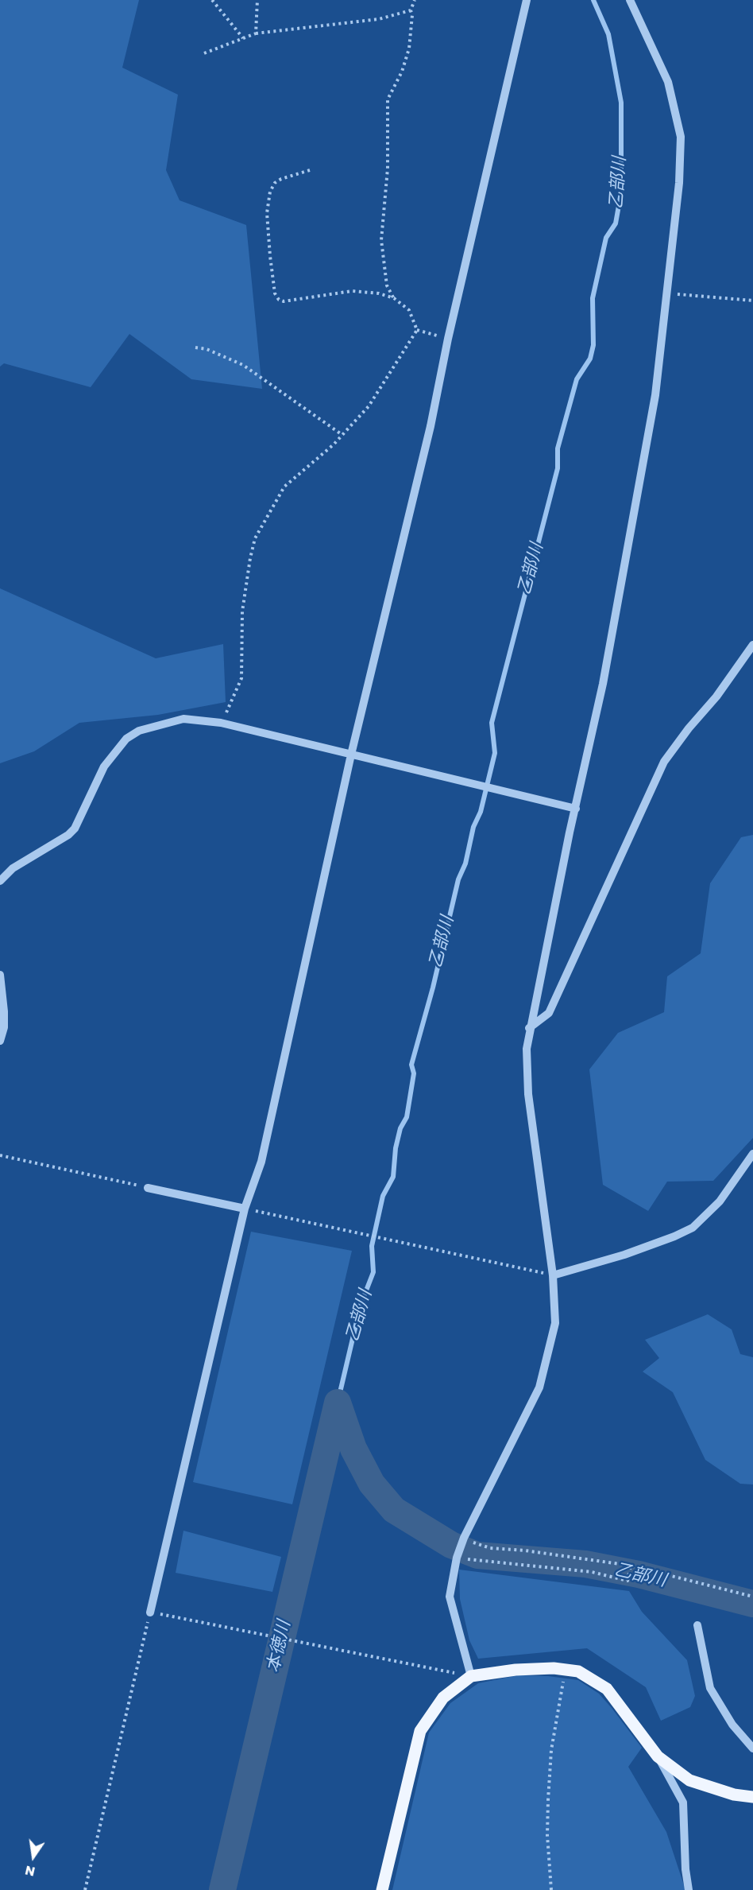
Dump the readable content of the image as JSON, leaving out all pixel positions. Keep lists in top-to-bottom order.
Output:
{
  "water": ["乙部川", "本徳川"],
  "north": "bottom"
}
